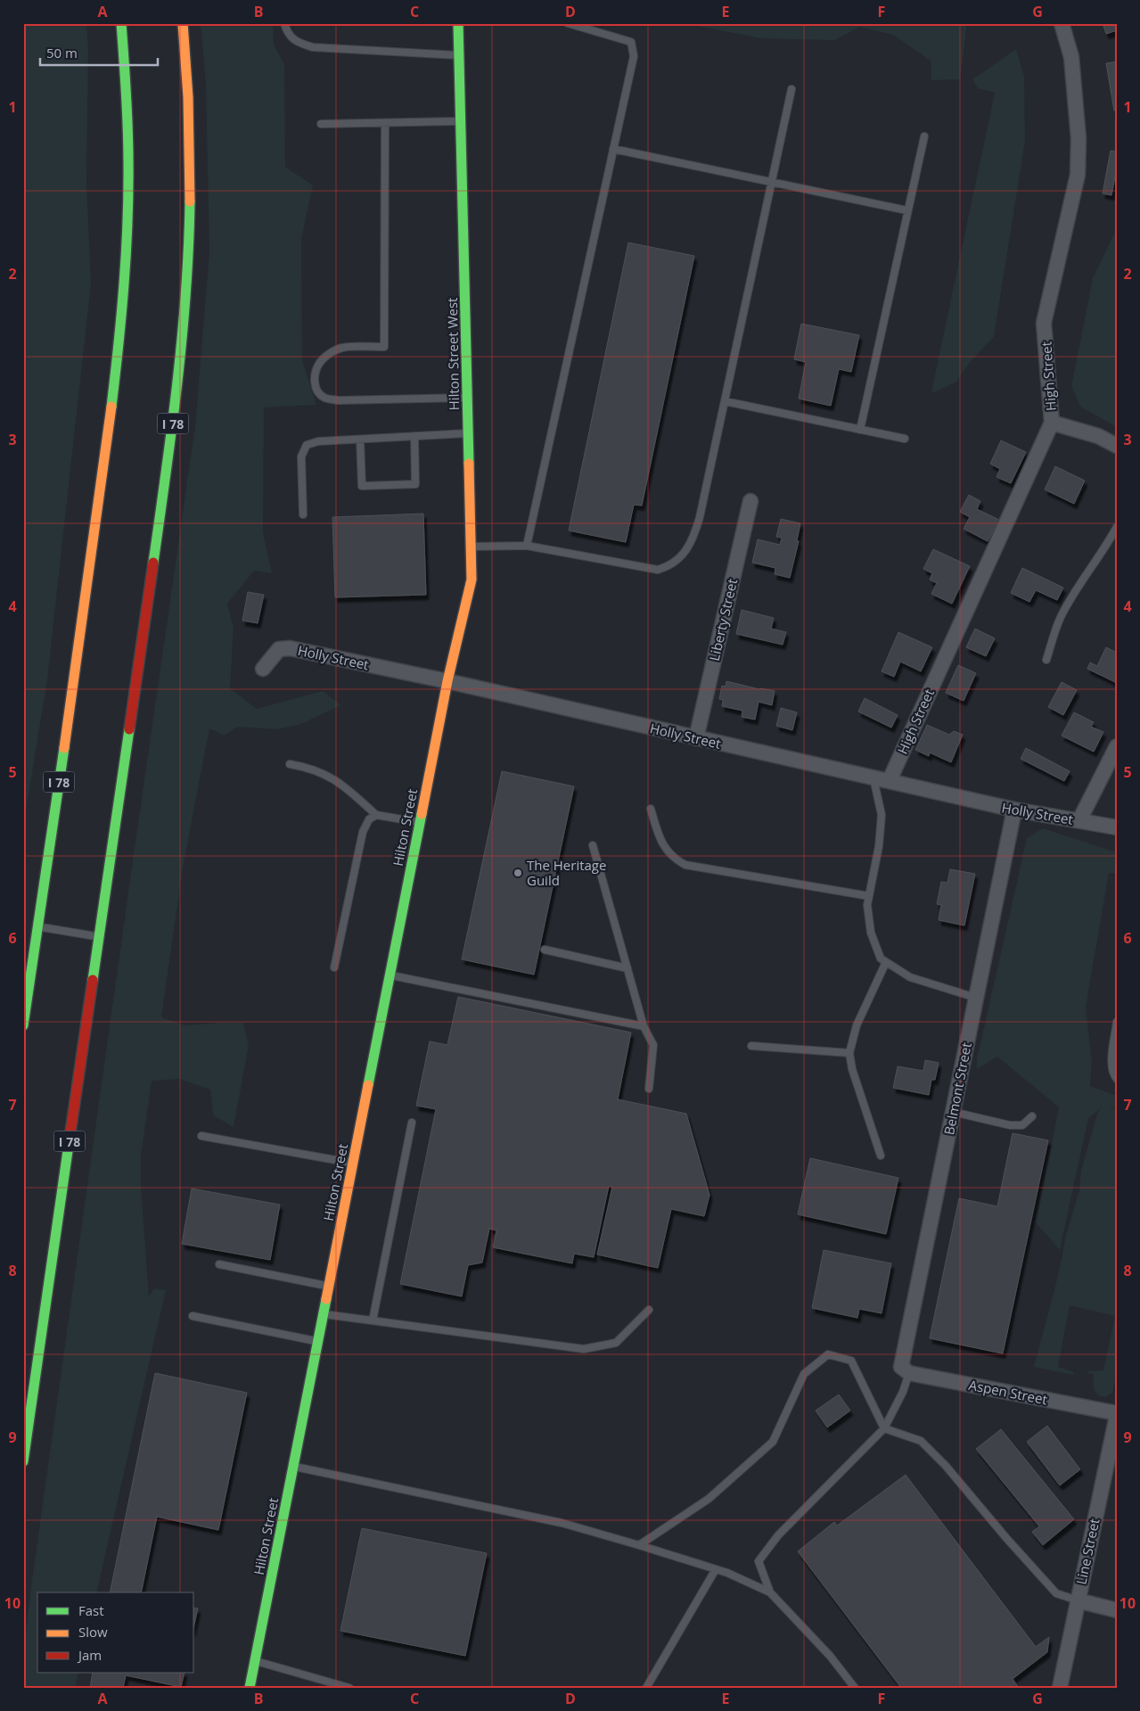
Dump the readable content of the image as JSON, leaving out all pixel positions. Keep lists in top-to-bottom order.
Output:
{
  "streets": {
    "main road": ["Hilton Street West", "I 78", "Hilton Street"],
    "street": [
      "High Street",
      "Liberty Street",
      "Holly Street",
      "Belmont Street",
      "Aspen Street",
      "Line Street"
    ]
  },
  "crossings": [
    ["Hilton Street West", "Holly Street"],
    ["Hilton Street West", "Hilton Street"],
    ["High Street", "Holly Street"],
    ["Liberty Street", "Holly Street"],
    ["Holly Street", "Hilton Street"],
    ["Holly Street", "Belmont Street"],
    ["Belmont Street", "Aspen Street"],
    ["Aspen Street", "Line Street"]
  ],
  "places": ["The Heritage Guild"],
  "legend": ["Fast", "Slow", "Jam"],
  "scale_bar": "50 m",
  "grid": {
    "columns": [
      "A",
      "B",
      "C",
      "D",
      "E",
      "F",
      "G"
    ],
    "rows": [
      "1",
      "2",
      "3",
      "4",
      "5",
      "6",
      "7",
      "8",
      "9",
      "10"
    ]
  }
}
